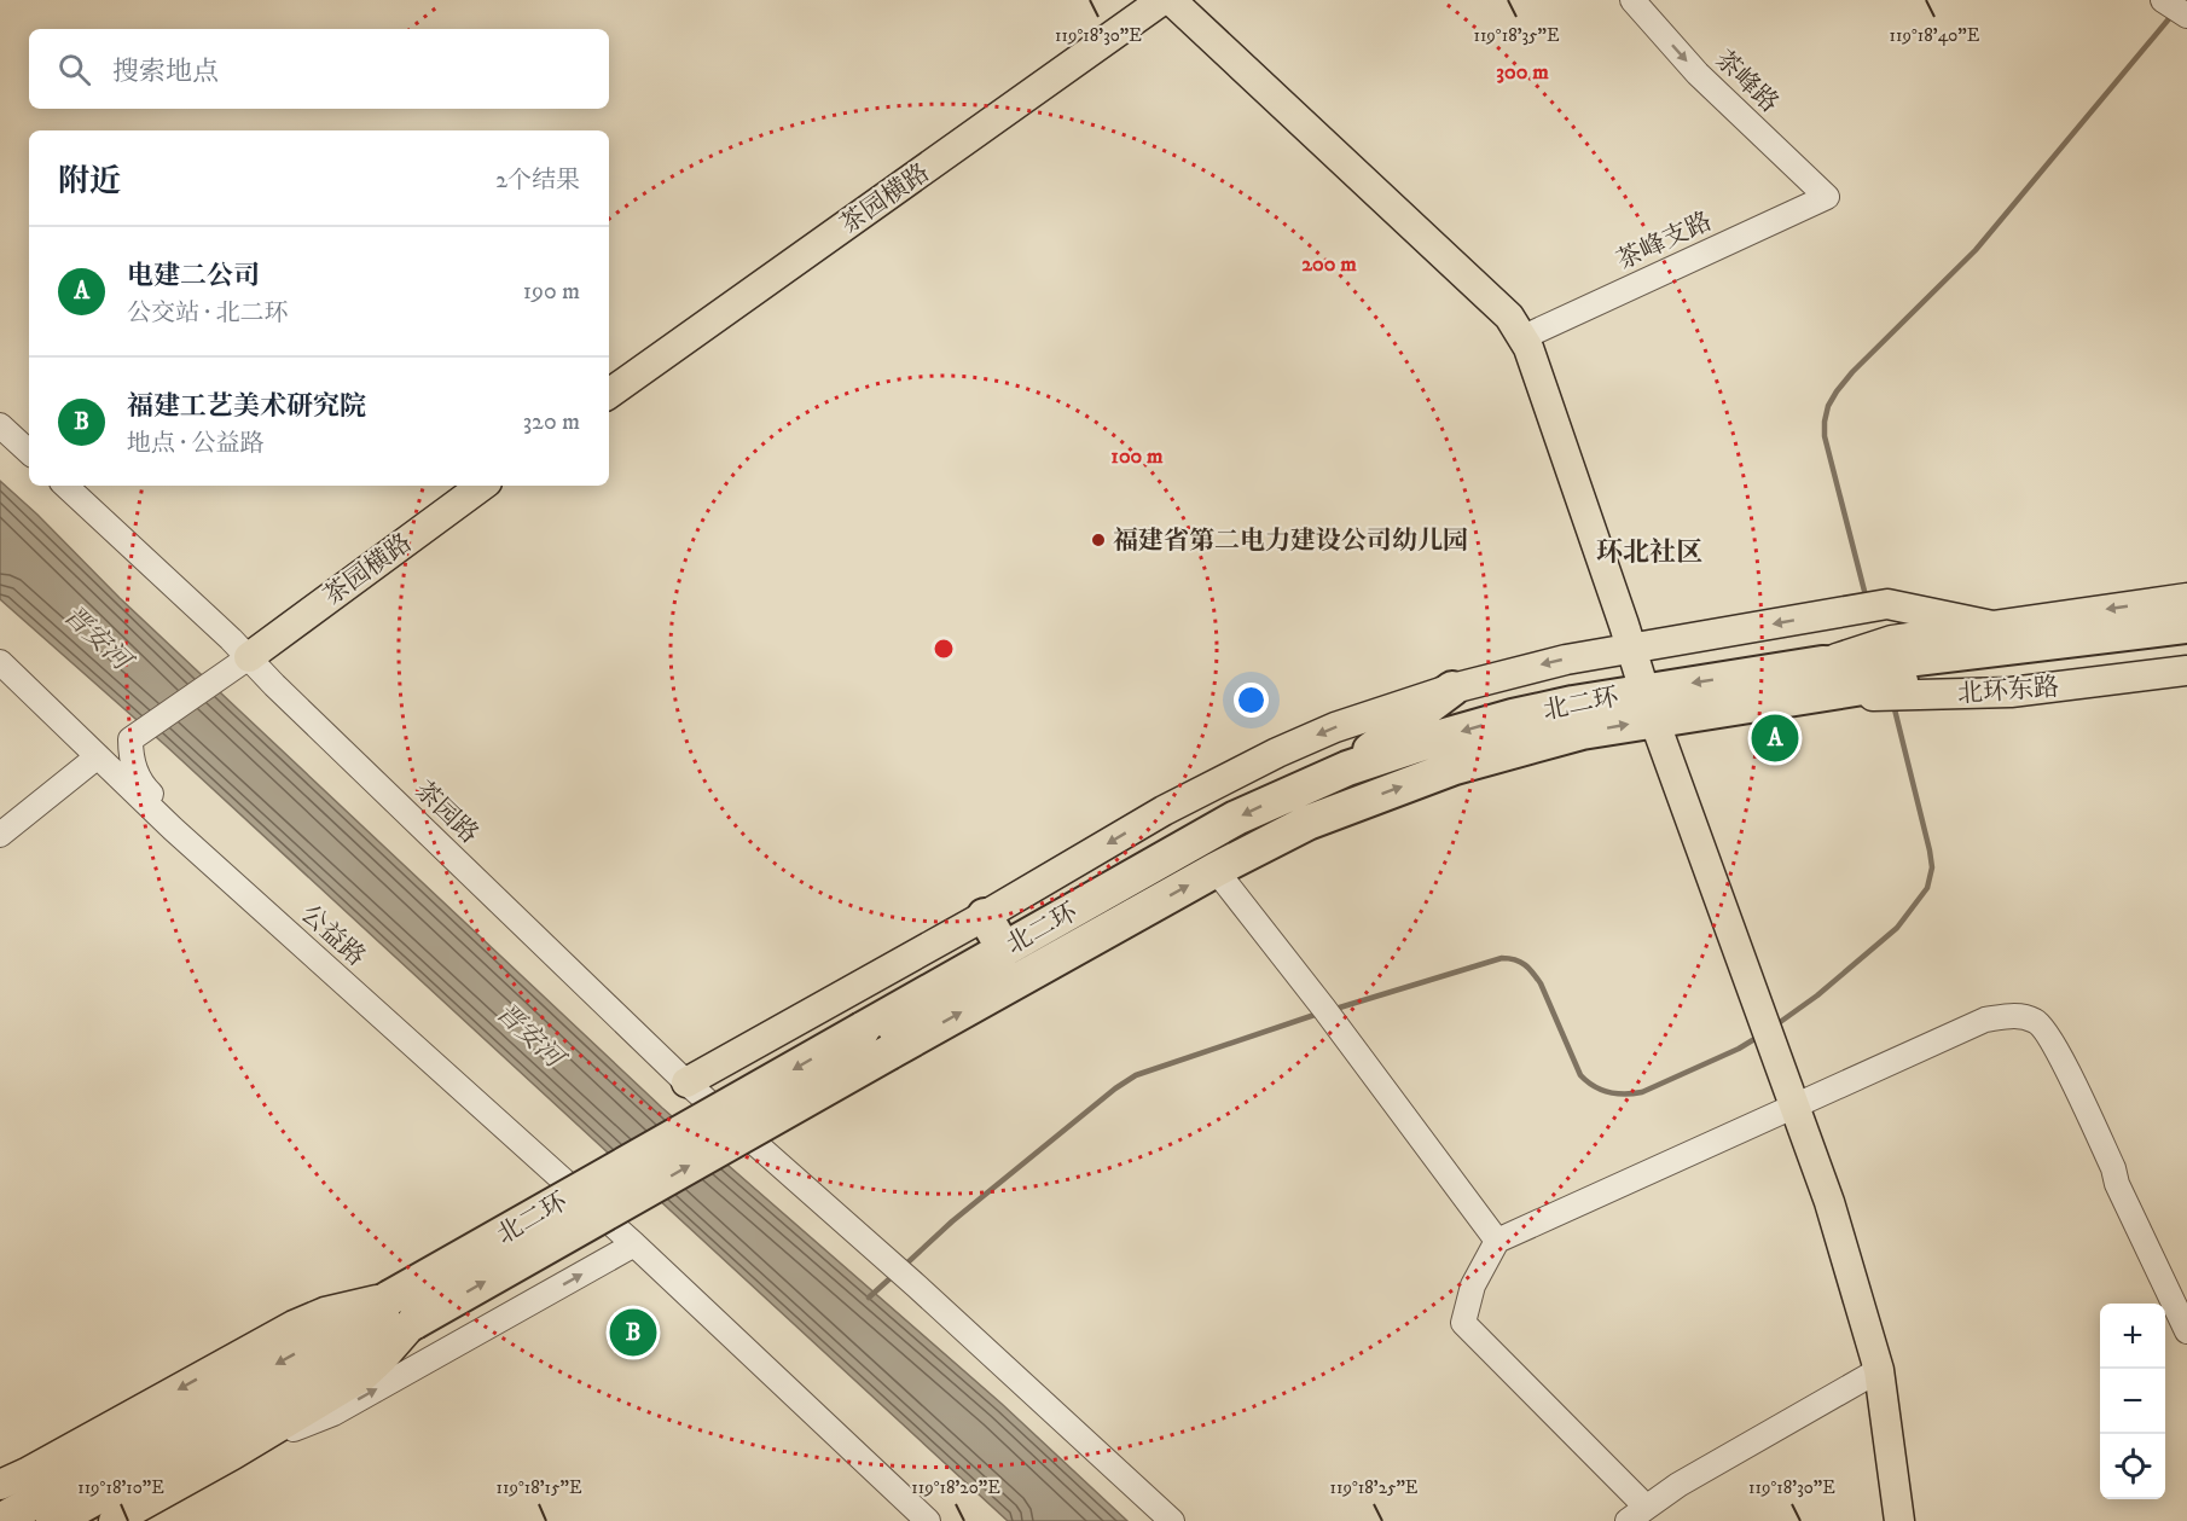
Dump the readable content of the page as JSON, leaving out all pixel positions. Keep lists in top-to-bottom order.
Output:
{
  "streets": {
    "highway": ["北二环"],
    "main road": ["茶园横路", "北环东路"],
    "street": [
      "茶峰路",
      "茶峰支路",
      "茶园路",
      "公益路"
    ]
  },
  "crossings": [
    ["茶峰路", "茶峰支路"],
    ["茶园横路", "茶园路"],
    ["北环东路", "北二环"]
  ],
  "one_way": ["茶峰路"],
  "districts": ["环北社区"],
  "water": ["晋安河"],
  "places": ["福建省第二电力建设公司幼儿园"],
  "page": {
    "search": "搜索地点",
    "heading": ["附近", "2个结果"],
    "list": [
      {
        "mark": "A",
        "name": "电建二公司",
        "note": "公交站 · 北二环",
        "value": "190 m"
      },
      {
        "mark": "B",
        "name": "福建工艺美术研究院",
        "note": "地点 · 公益路",
        "value": "320 m"
      }
    ],
    "pins": ["A", "B"],
    "map_buttons": ["+", "−"]
  },
  "coordinates": [
    "119°18'30\"E",
    "119°18'35\"E",
    "119°18'40\"E",
    "119°18'10\"E",
    "119°18'15\"E",
    "119°18'20\"E",
    "119°18'25\"E"
  ],
  "rings": ["300 m", "200 m", "100 m"]
}
